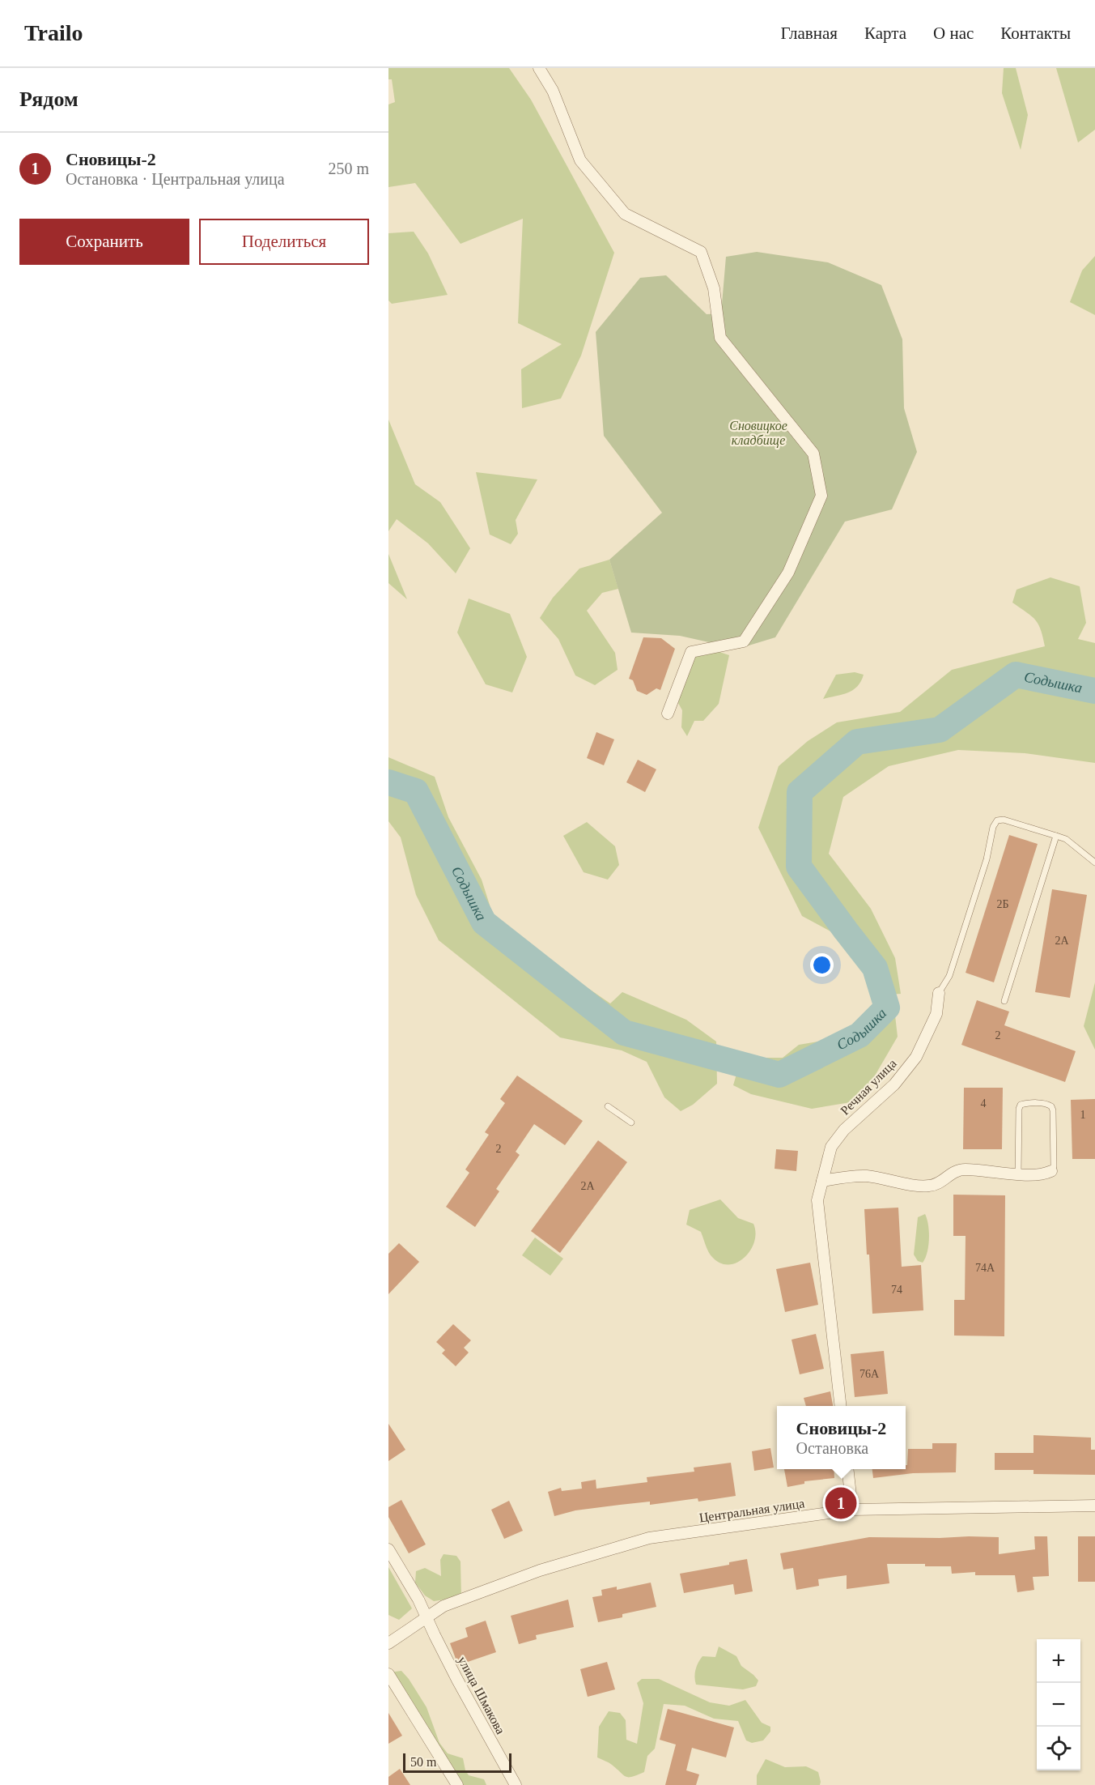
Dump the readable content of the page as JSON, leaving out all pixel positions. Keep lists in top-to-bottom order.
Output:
{
  "streets": {
    "street": ["Речная улица", "Центральная улица", "улица Шмакова"]
  },
  "crossings": [
    ["Центральная улица", "улица Шмакова"]
  ],
  "water": ["Содышка"],
  "parks": ["Сновицкое кладбище"],
  "house_numbers": [
    "2Б",
    "2А",
    "2",
    "4",
    "1",
    "2",
    "2А",
    "74А",
    "74",
    "76А"
  ],
  "scale_bar": "50 m",
  "page": {
    "header": "Trailo",
    "nav": [
      "Главная",
      "Карта",
      "О нас",
      "Контакты"
    ],
    "heading": "Рядом",
    "list": [
      {
        "mark": "1",
        "name": "Сновицы-2",
        "note": "Остановка · Центральная улица",
        "value": "250 m"
      }
    ],
    "buttons": ["Сохранить", "Поделиться"],
    "popup": ["Сновицы-2", "Остановка"],
    "pins": "1",
    "map_buttons": ["+", "−"],
    "scale": "50 m"
  }
}
